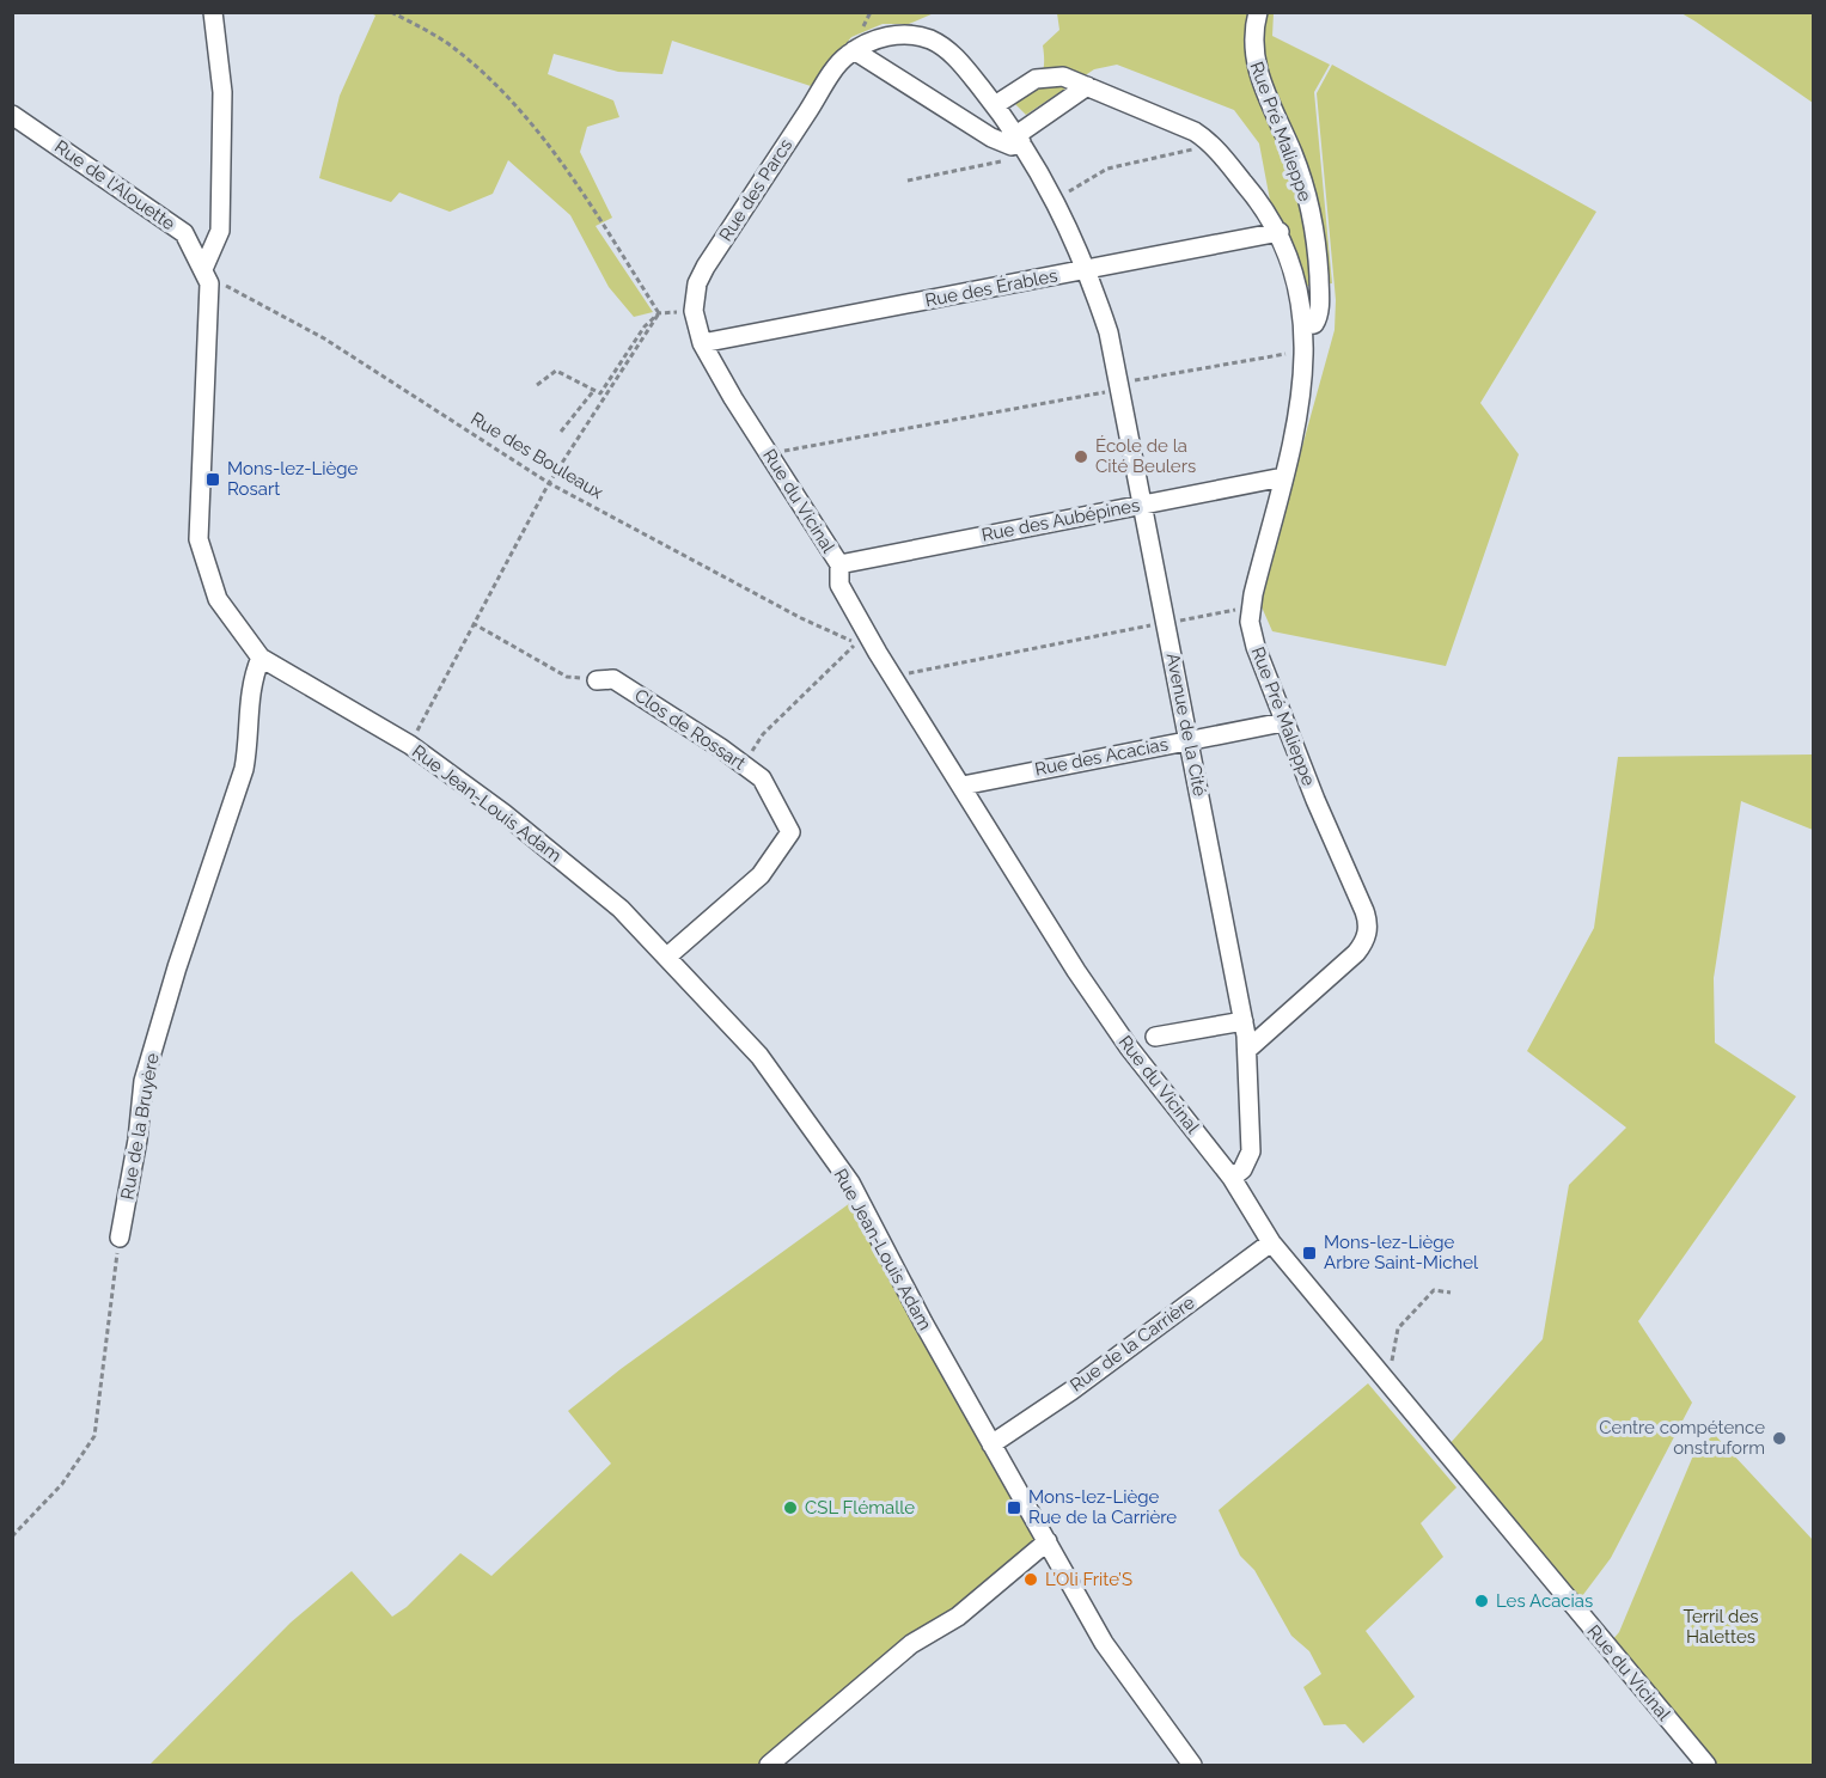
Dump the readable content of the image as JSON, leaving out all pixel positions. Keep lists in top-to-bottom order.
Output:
{
  "streets": {
    "street": [
      "Rue Pré Malieppe",
      "Rue de l'Alouette",
      "Rue des Parcs",
      "Rue des Érables",
      "Rue du Vicinal",
      "Rue des Aubépines",
      "Avenue de la Cité",
      "Clos de Rossart",
      "Rue des Acacias",
      "Rue Jean-Louis Adam",
      "Rue de la Bruyère",
      "Rue de la Carrière"
    ],
    "path": ["Rue des Bouleaux"]
  },
  "crossings": [
    ["Rue Pré Malieppe", "Rue des Érables"],
    ["Rue Pré Malieppe", "Rue des Aubépines"],
    ["Rue Pré Malieppe", "Avenue de la Cité"],
    ["Rue Pré Malieppe", "Rue des Acacias"],
    ["Rue de l'Alouette", "Rue des Bouleaux"],
    ["Rue de l'Alouette", "Rue Jean-Louis Adam"],
    ["Rue des Parcs", "Rue des Érables"],
    ["Rue des Parcs", "Rue du Vicinal"],
    ["Rue des Parcs", "Avenue de la Cité"],
    ["Rue des Érables", "Rue du Vicinal"],
    ["Rue des Érables", "Avenue de la Cité"],
    ["Rue des Bouleaux", "Clos de Rossart"],
    ["Rue des Bouleaux", "Rue Jean-Louis Adam"],
    ["Rue du Vicinal", "Rue des Aubépines"],
    ["Rue du Vicinal", "Avenue de la Cité"],
    ["Rue du Vicinal", "Rue des Acacias"],
    ["Rue du Vicinal", "Rue de la Carrière"],
    ["Rue des Aubépines", "Avenue de la Cité"],
    ["Avenue de la Cité", "Rue des Acacias"],
    ["Clos de Rossart", "Rue Jean-Louis Adam"],
    ["Rue Jean-Louis Adam", "Rue de la Bruyère"],
    ["Rue Jean-Louis Adam", "Rue de la Carrière"]
  ],
  "parks": ["Terril des Halettes"],
  "places": {
    "other": [
      "École de la Cité Beulers",
      "Centre compétence onstruform",
      "CSL Flémalle",
      "L’Oli Frite’S",
      "Les Acacias"
    ],
    "transit": ["Mons-lez-Liège Rosart", "Mons-lez-Liège Arbre Saint-Michel", "Mons-lez-Liège Rue de la Carrière"]
  }
}
